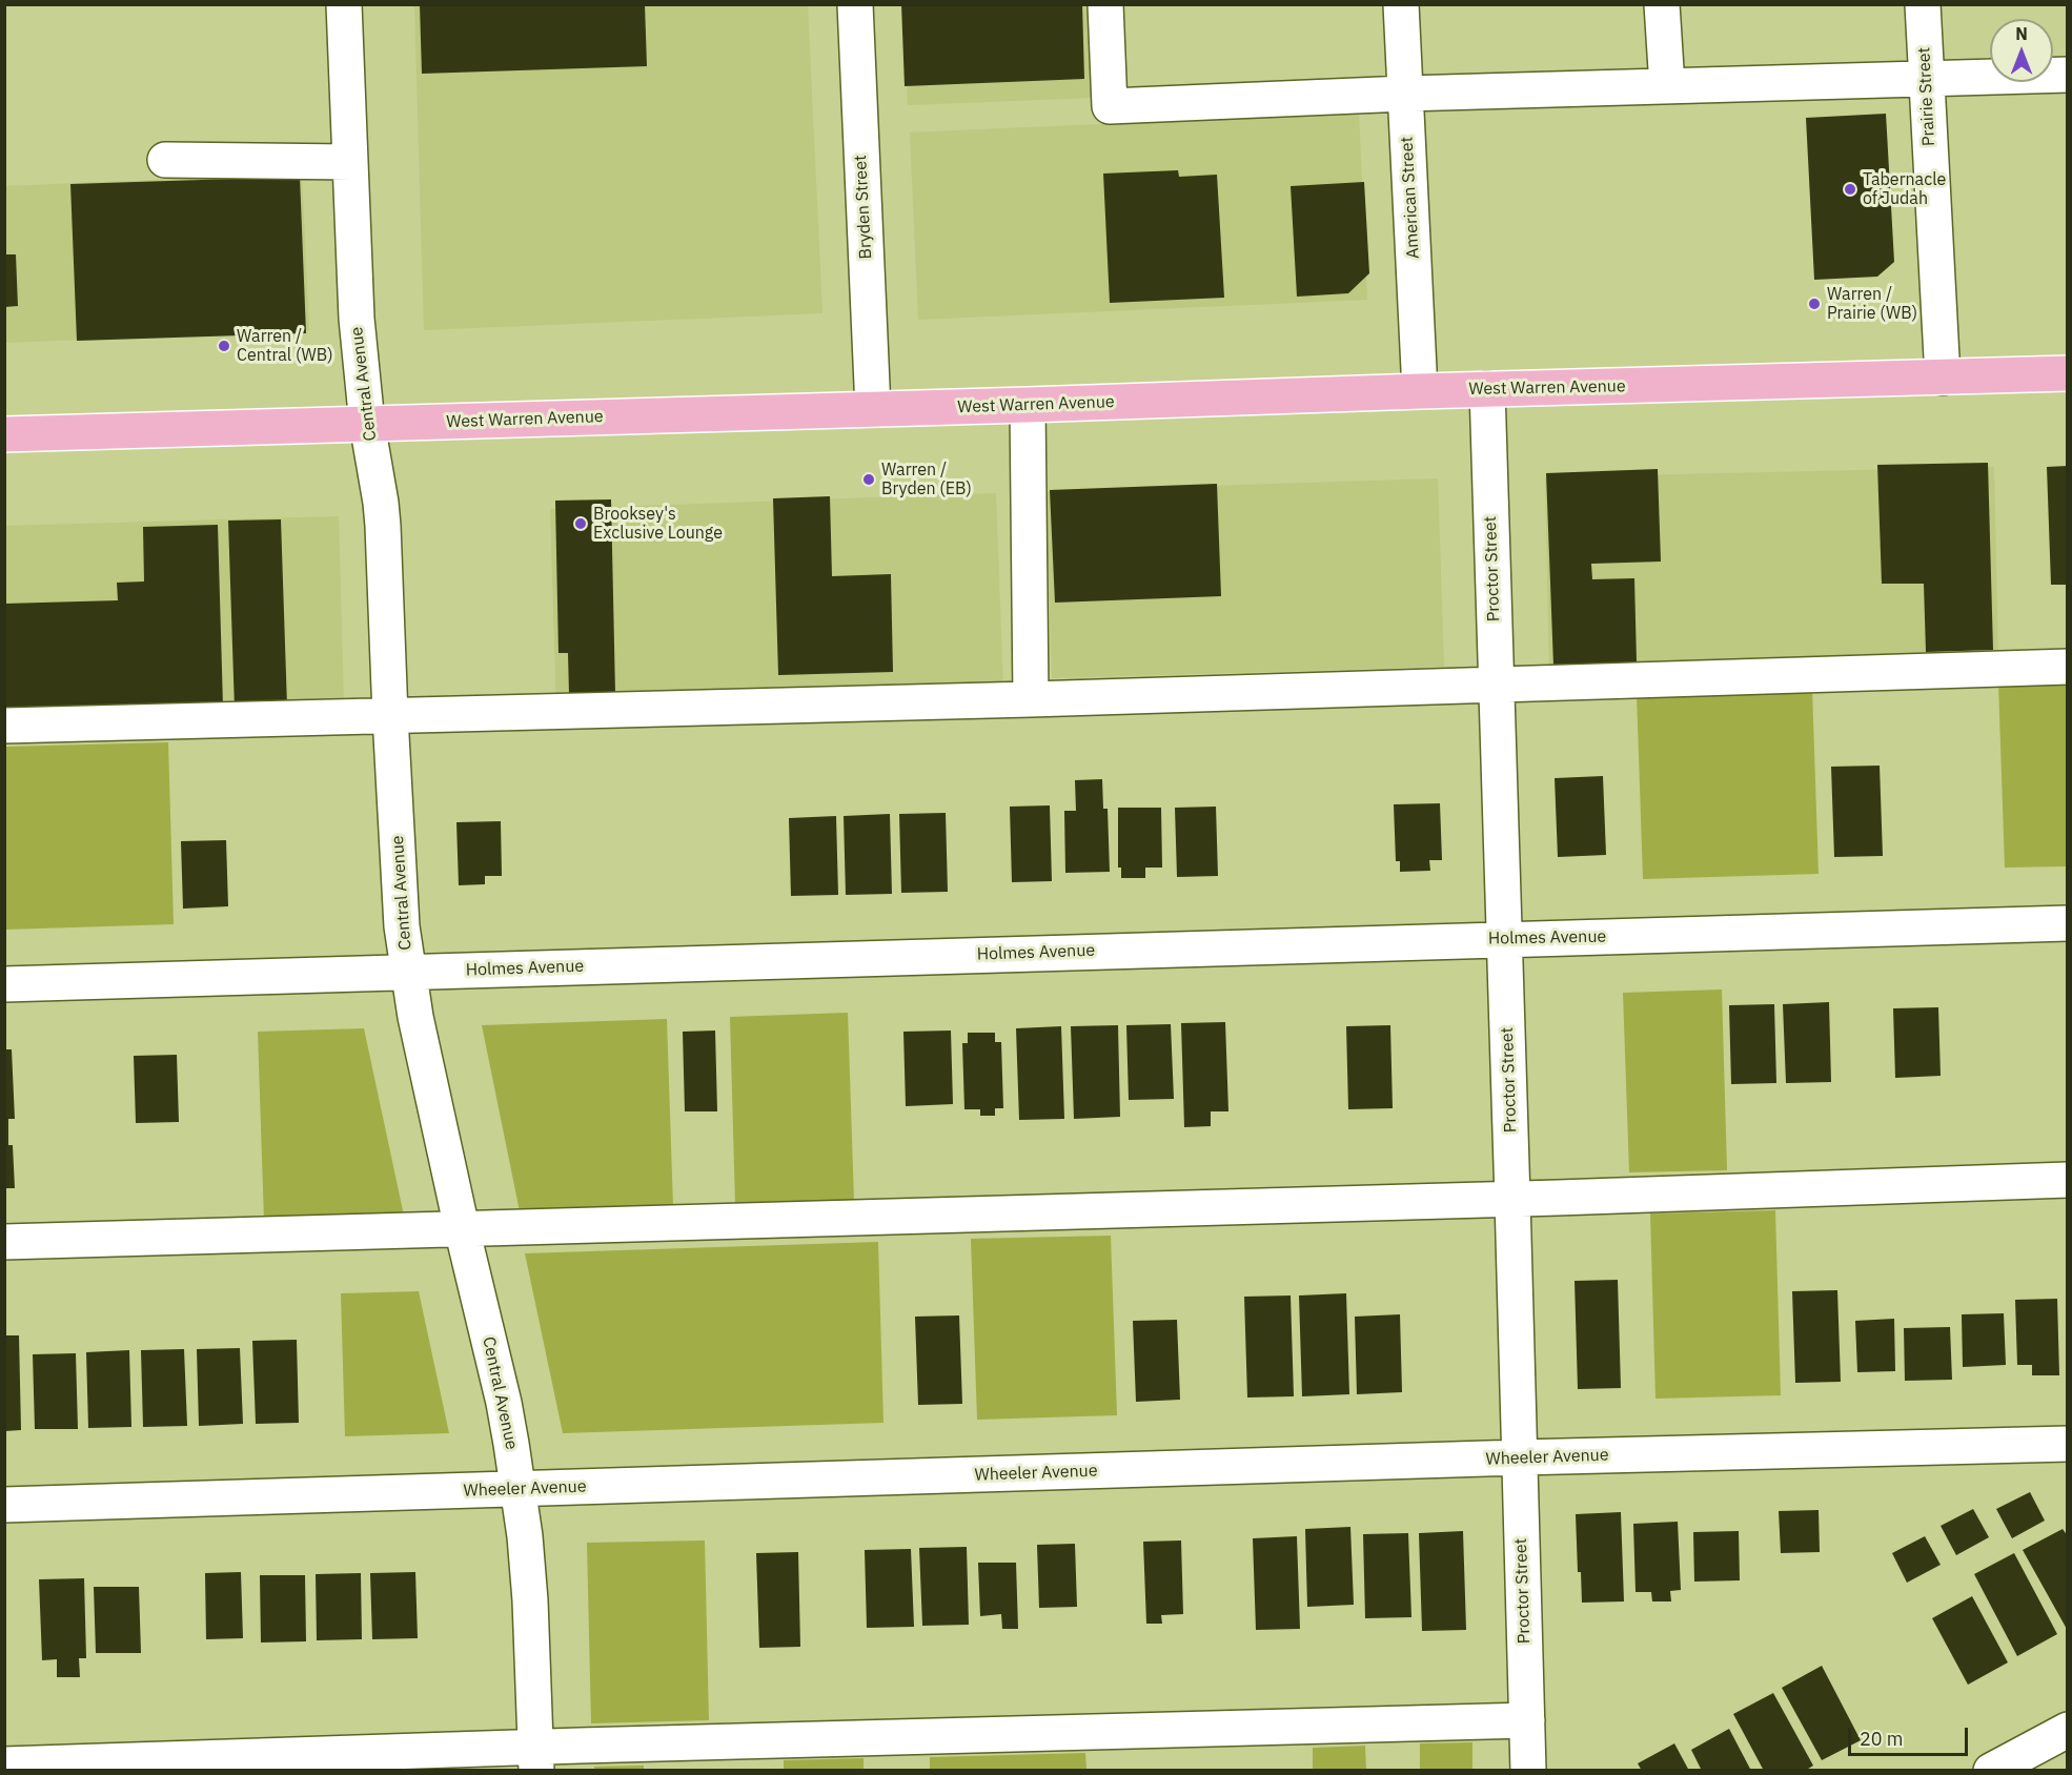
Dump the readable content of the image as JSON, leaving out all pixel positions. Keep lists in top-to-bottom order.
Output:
{
  "streets": {
    "main road": ["West Warren Avenue"],
    "street": [
      "Prairie Street",
      "American Street",
      "Bryden Street",
      "Central Avenue",
      "Proctor Street",
      "Holmes Avenue",
      "Wheeler Avenue"
    ]
  },
  "crossings": [
    ["Prairie Street", "West Warren Avenue"],
    ["American Street", "West Warren Avenue"],
    ["Bryden Street", "West Warren Avenue"],
    ["Central Avenue", "West Warren Avenue"],
    ["Central Avenue", "Holmes Avenue"],
    ["Central Avenue", "Wheeler Avenue"],
    ["West Warren Avenue", "Proctor Street"],
    ["Proctor Street", "Holmes Avenue"],
    ["Proctor Street", "Wheeler Avenue"]
  ],
  "places": [
    "Tabernacle of Judah",
    "Warren / Prairie (WB)",
    "Warren / Central (WB)",
    "Warren / Bryden (EB)",
    "Brooksey's Exclusive Lounge"
  ],
  "scale_bar": "20 m",
  "north": "top"
}
